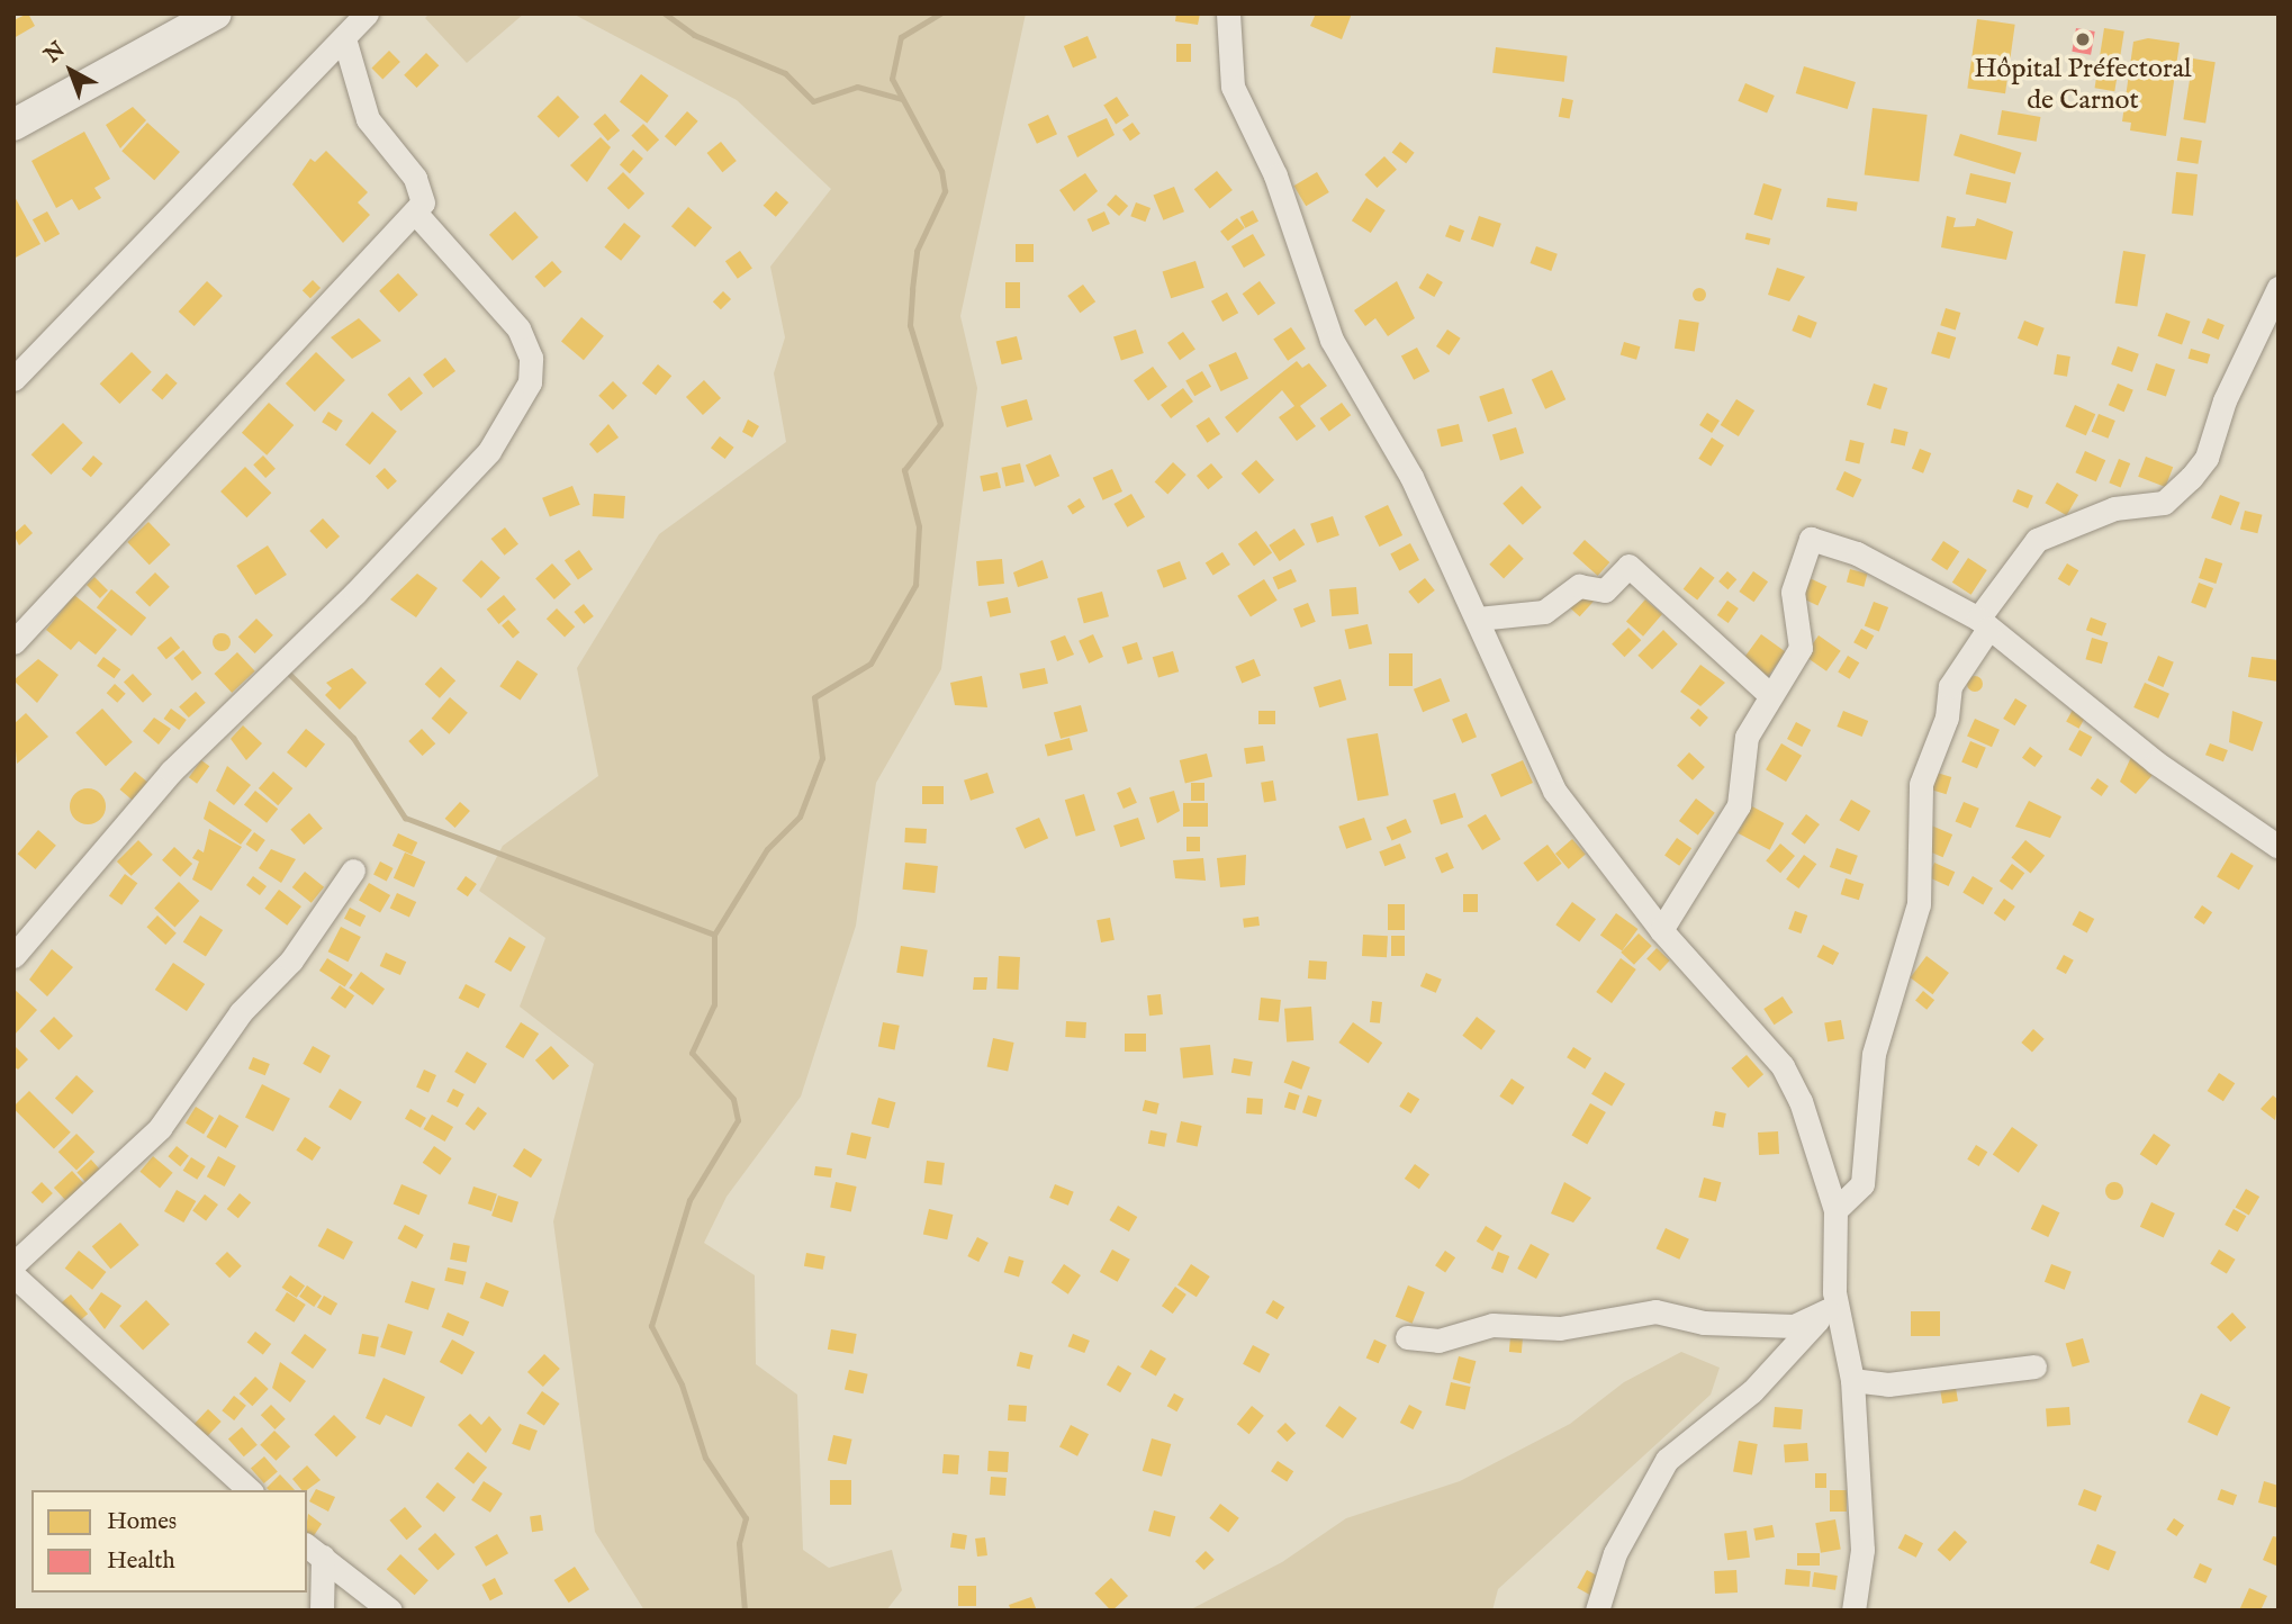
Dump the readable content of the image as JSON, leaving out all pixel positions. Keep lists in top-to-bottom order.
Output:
{
  "places": ["Hôpital Préfectoral de Carnot"],
  "legend": ["Homes", "Health"],
  "north": "top left"
}
